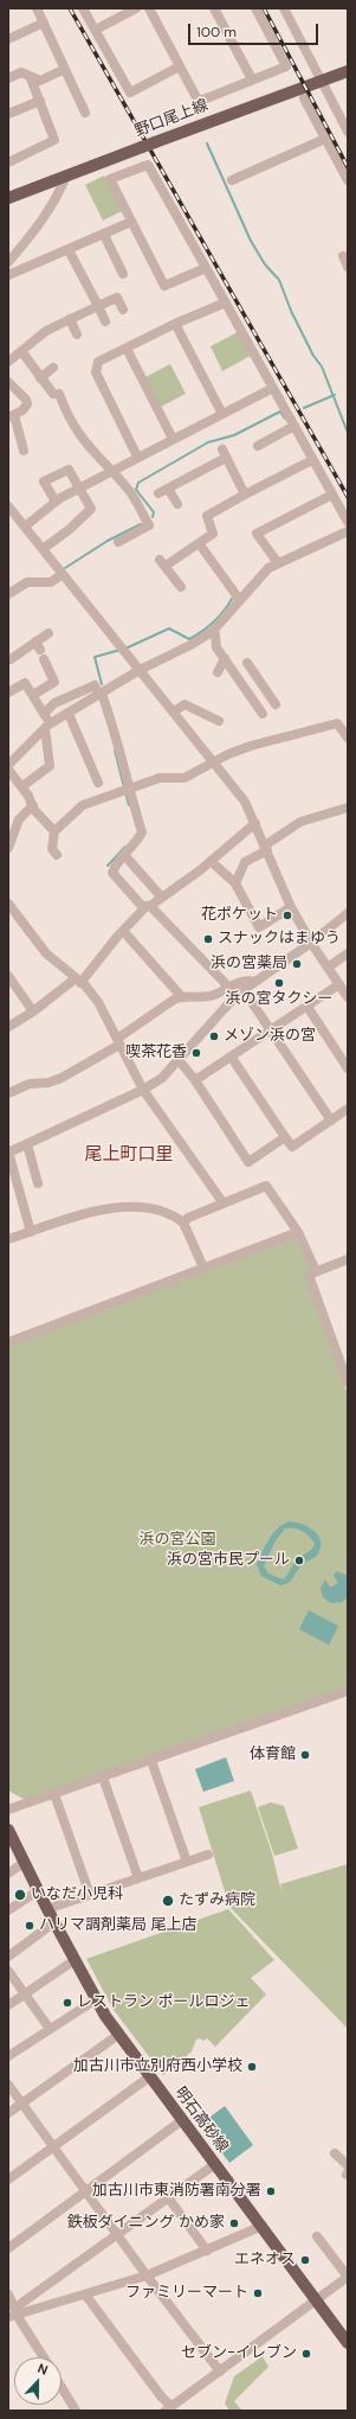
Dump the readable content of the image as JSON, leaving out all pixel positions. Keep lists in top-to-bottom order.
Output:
{
  "streets": {
    "main road": ["野口尾上線", "明石高砂線"]
  },
  "districts": ["尾上町口里"],
  "parks": ["浜の宮公園"],
  "places": [
    "花ポケット",
    "スナックはまゆう",
    "浜の宮薬局",
    "浜の宮タクシー",
    "メゾン浜の宮",
    "喫茶花香",
    "浜の宮市民プール",
    "体育館",
    "いなだ小児科",
    "たずみ病院",
    "ハリマ調剤薬局 尾上店",
    "レストラン ポールロジェ",
    "加古川市立別府西小学校",
    "加古川市東消防署南分署",
    "鉄板ダイニング かめ家",
    "エネオス",
    "ファミリーマート",
    "セブン-イレブン"
  ],
  "scale_bar": "100 m",
  "north": "top"
}
